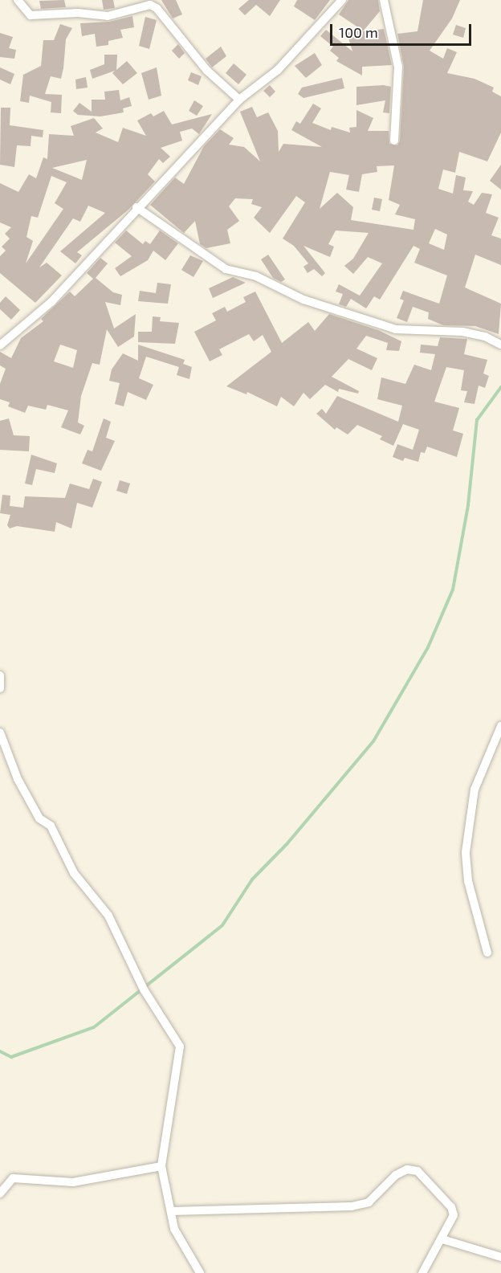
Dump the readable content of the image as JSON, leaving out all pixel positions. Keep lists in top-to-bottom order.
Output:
{
  "scale_bar": "100 m"
}
